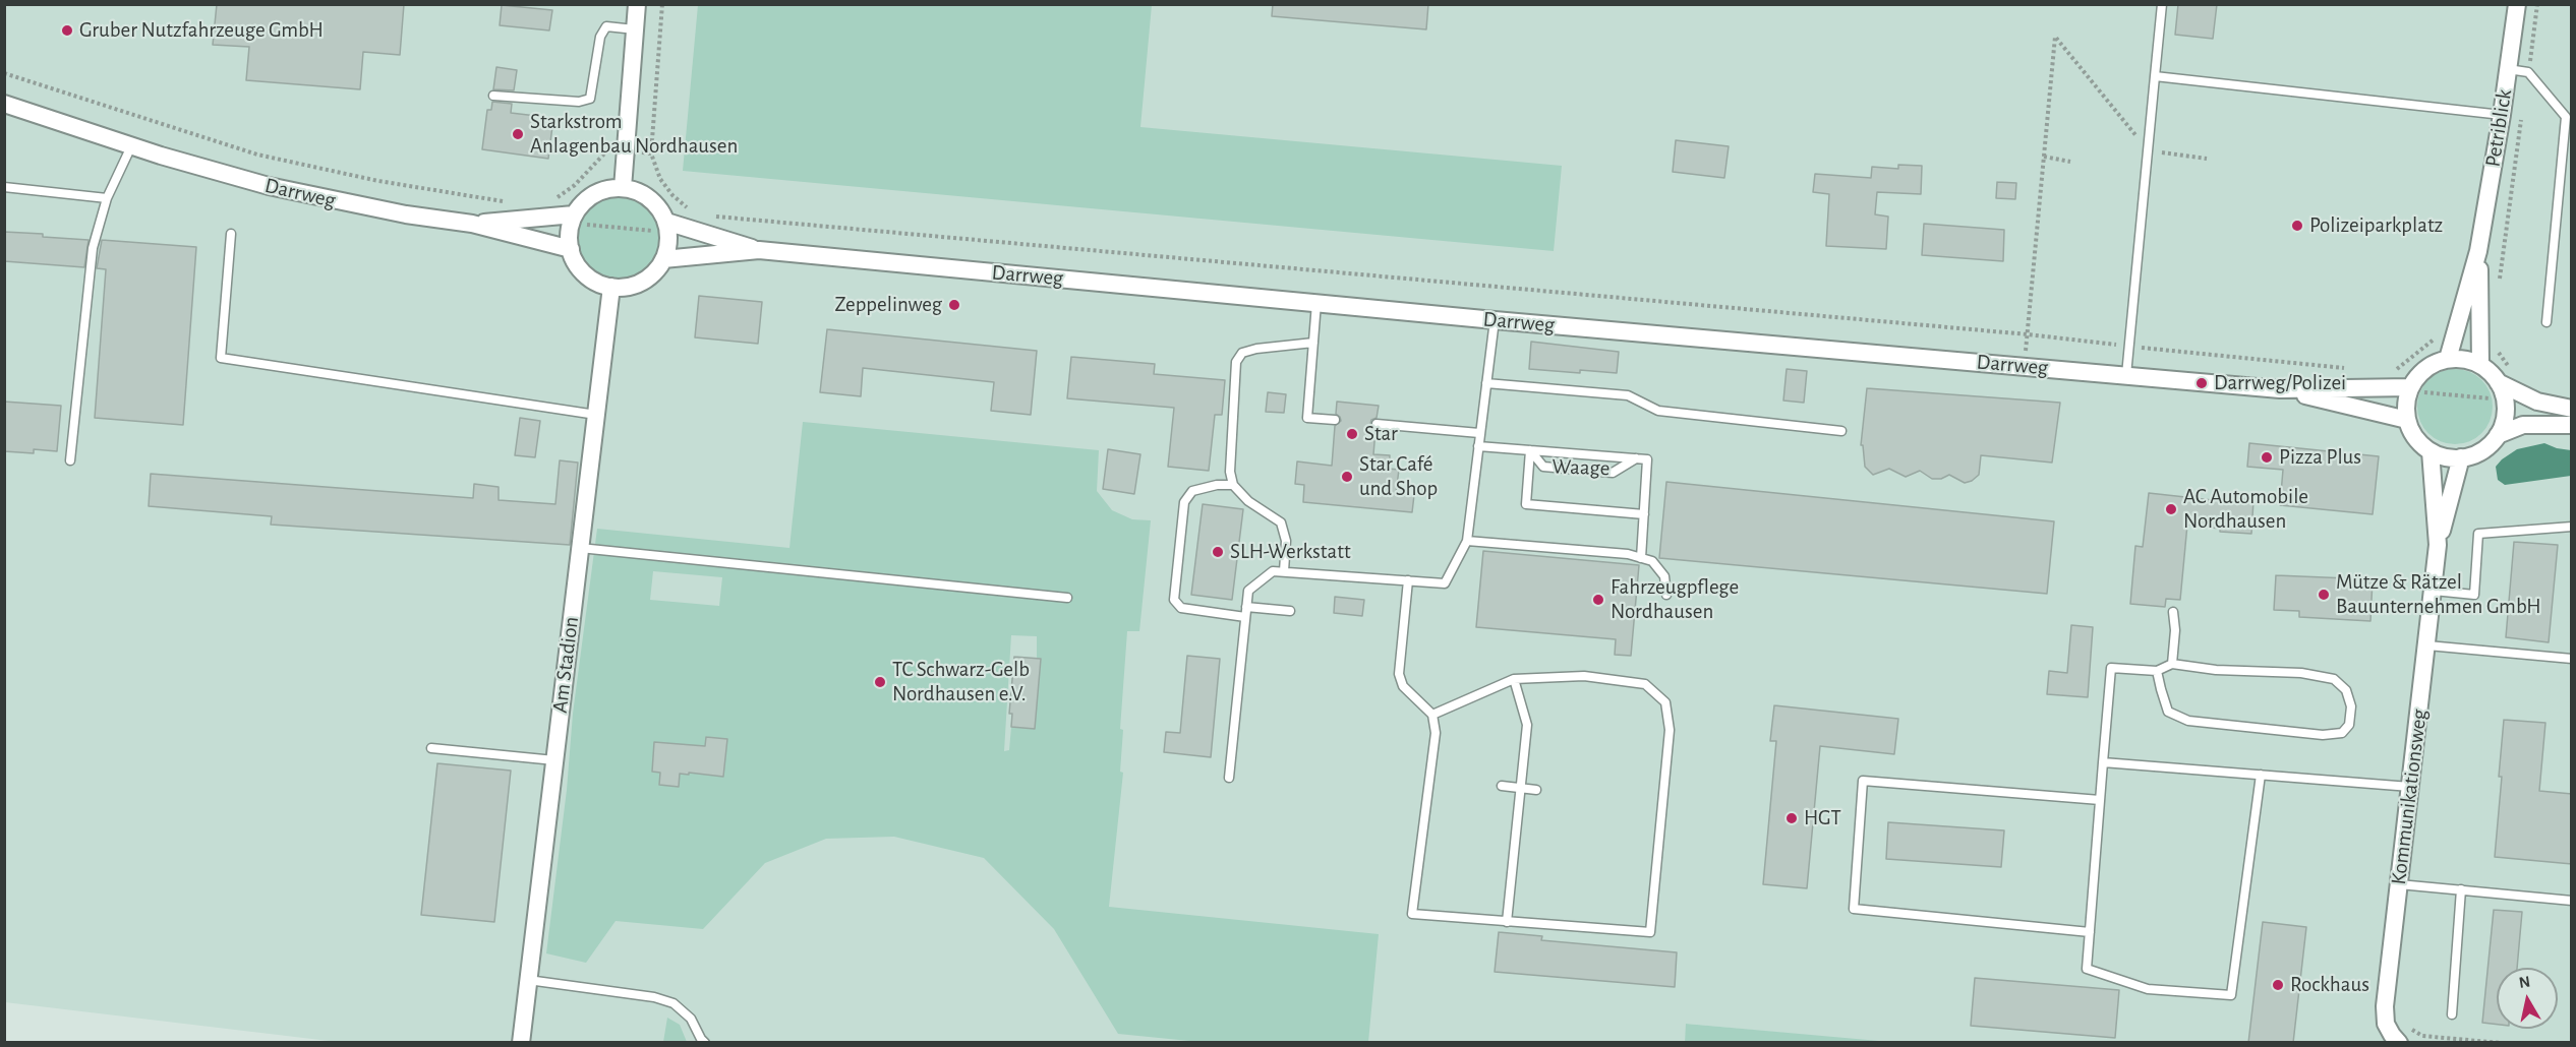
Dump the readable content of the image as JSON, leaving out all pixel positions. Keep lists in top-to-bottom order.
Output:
{
  "streets": {
    "street": [
      "Petriblick",
      "Darrweg",
      "Am Stadion",
      "Kommunikationsweg"
    ],
    "lane": ["Waage"]
  },
  "places": [
    "Gruber Nutzfahrzeuge GmbH",
    "Starkstrom Anlagenbau Nordhausen",
    "Polizeiparkplatz",
    "Zeppelinweg",
    "Darrweg/Polizei",
    "Star",
    "Pizza Plus",
    "Star Café und Shop",
    "AC Automobile Nordhausen",
    "SLH-Werkstatt",
    "Mütze & Rätzel Bauunternehmen GmbH",
    "Fahrzeugpflege Nordhausen",
    "TC Schwarz-Gelb Nordhausen e.V.",
    "HGT",
    "Rockhaus"
  ],
  "north": "top"
}
